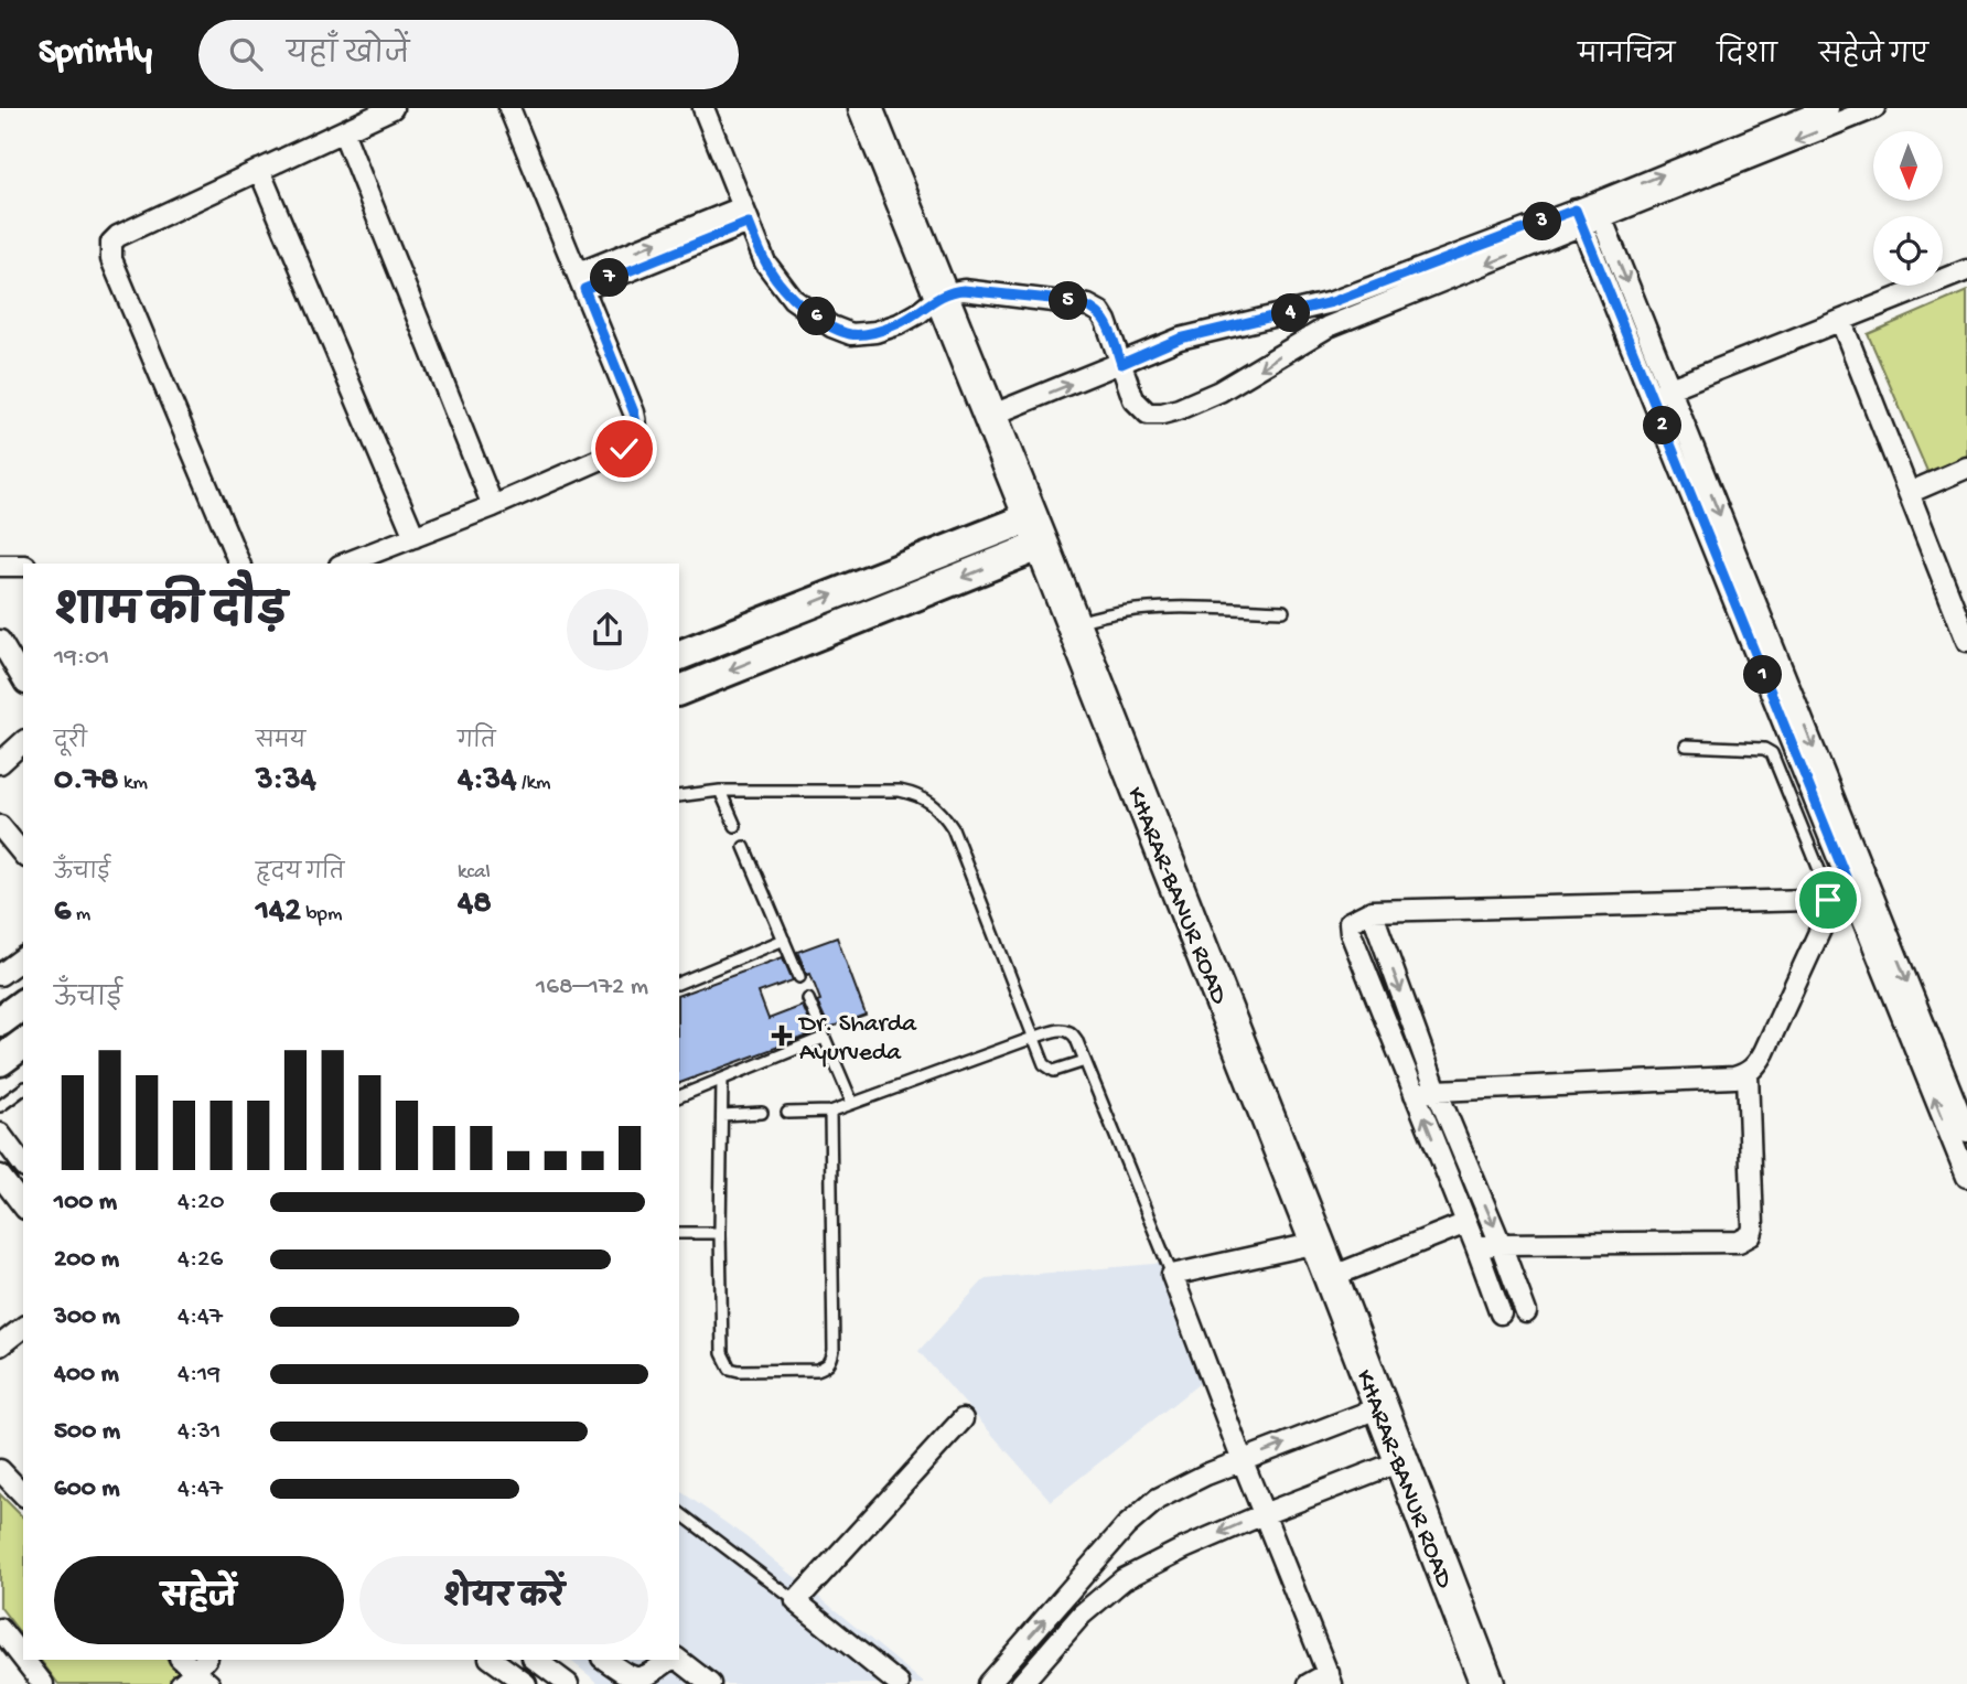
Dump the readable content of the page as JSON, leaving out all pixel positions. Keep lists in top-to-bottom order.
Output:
{
  "streets": {
    "highway": ["KHARAR-BANUR ROAD"]
  },
  "places": {
    "health": ["Dr. Sharda Ayurveda"]
  },
  "north": "bottom",
  "page": {
    "header": "Sprintly",
    "search": "यहाँ खोजें",
    "nav": ["मानचित्र", "दिशा", "सहेजे गए"],
    "pins": [
      "3",
      "7",
      "5",
      "4",
      "6",
      "2",
      "1"
    ],
    "heading": ["शाम की दौड़", "19:01"],
    "stats": [
      ["दूरी", "0.78 km"],
      ["समय", "3:34"],
      ["गति", "4:34 /km"],
      ["ऊँचाई", "6 m"],
      ["हृदय गति", "142 bpm"],
      ["kcal", "48"]
    ],
    "chart": ["ऊँचाई", "168–172 m"],
    "list": [
      {
        "name": "100 m",
        "note": "4:20"
      },
      {
        "name": "200 m",
        "note": "4:26"
      },
      {
        "name": "300 m",
        "note": "4:47"
      },
      {
        "name": "400 m",
        "note": "4:19"
      },
      {
        "name": "500 m",
        "note": "4:31"
      },
      {
        "name": "600 m",
        "note": "4:47"
      }
    ],
    "buttons": ["सहेजें", "शेयर करें"]
  }
}
